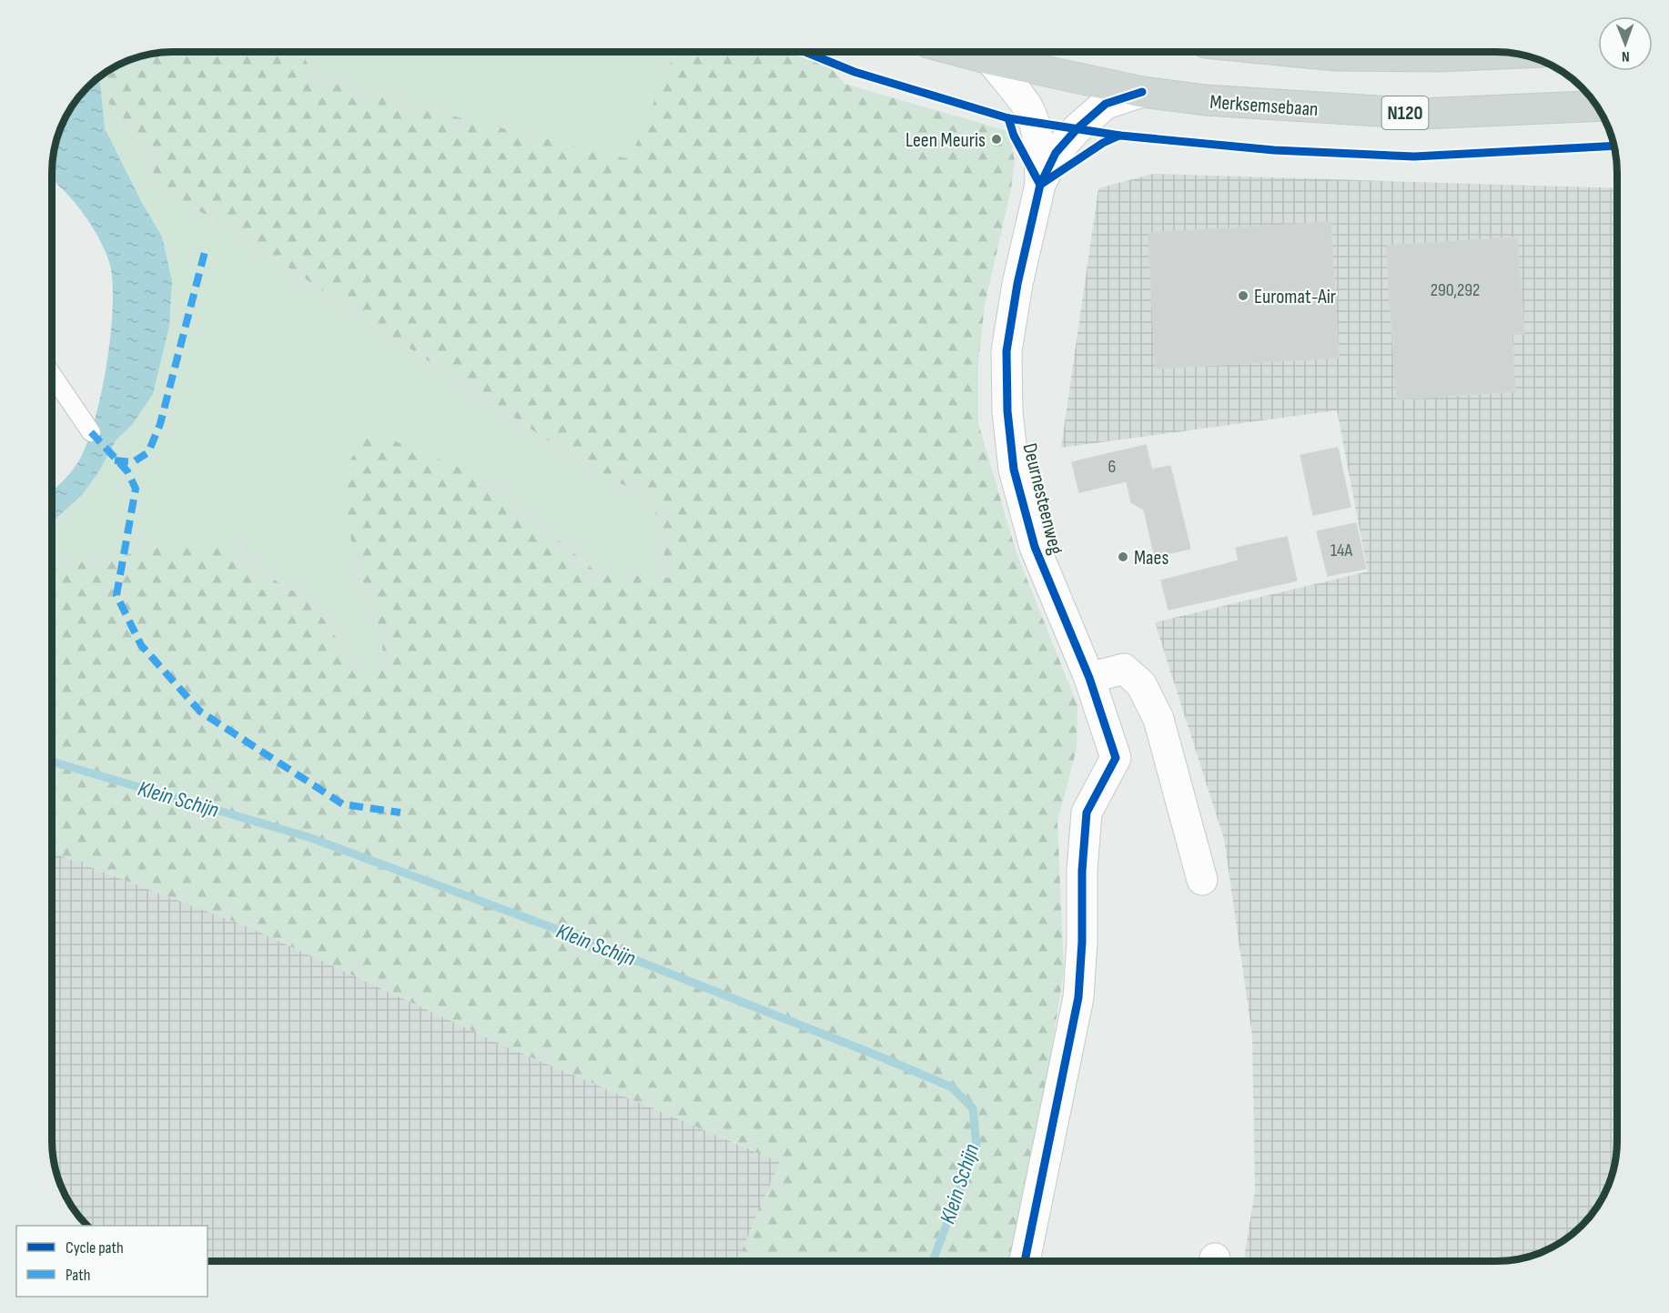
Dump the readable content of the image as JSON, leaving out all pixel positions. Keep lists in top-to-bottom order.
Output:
{
  "streets": {
    "main road": ["Merksemsebaan", "N120"],
    "street": ["Deurnesteenweg"]
  },
  "crossings": [
    ["Merksemsebaan", "Deurnesteenweg"]
  ],
  "water": ["Klein Schijn"],
  "places": ["Leen Meuris", "Euromat-Air", "Maes"],
  "house_numbers": ["290,292", "6", "14A"],
  "legend": ["Cycle path", "Path"],
  "north": "bottom"
}
